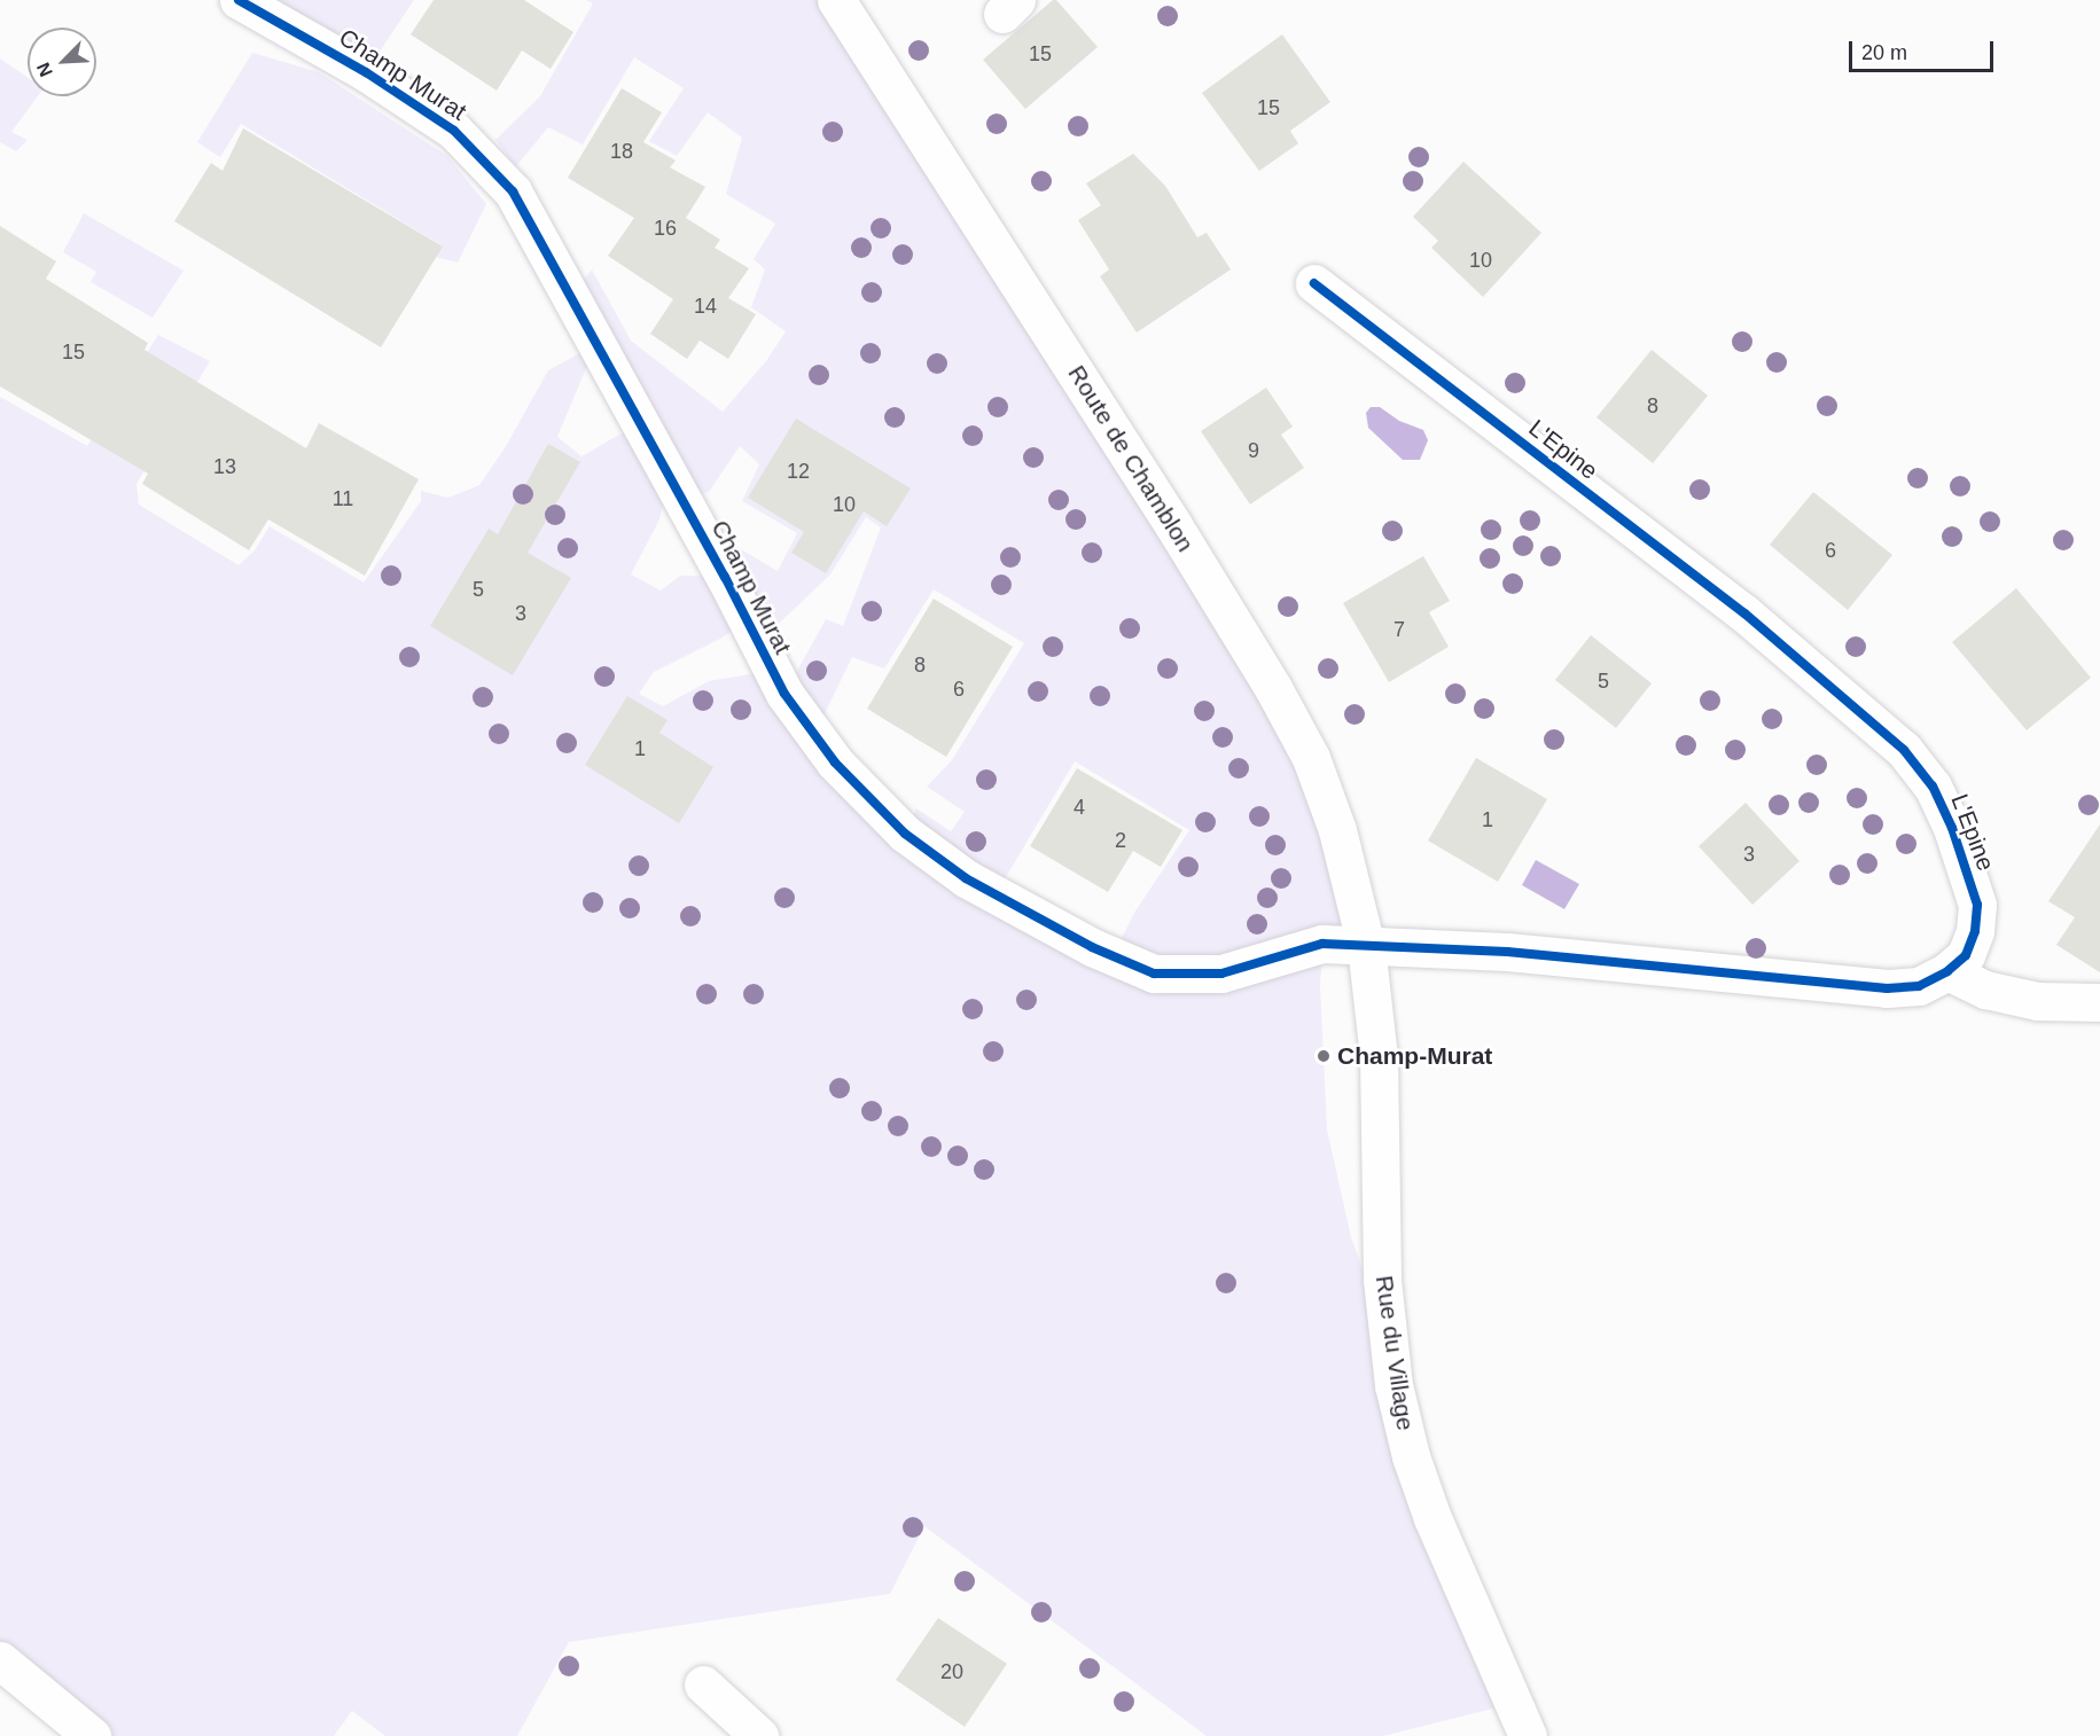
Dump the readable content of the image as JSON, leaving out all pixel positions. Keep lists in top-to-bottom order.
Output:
{
  "streets": {
    "street": [
      "Champ Murat",
      "L'Epine",
      "Route de Chamblon",
      "Rue du Village"
    ]
  },
  "crossings": [
    ["Champ Murat", "L'Epine"],
    ["Champ Murat", "Route de Chamblon"],
    ["Champ Murat", "Rue du Village"],
    ["L'Epine", "Route de Chamblon"],
    ["L'Epine", "Rue du Village"],
    ["Route de Chamblon", "Rue du Village"]
  ],
  "places": ["Champ-Murat"],
  "house_numbers": [
    "15",
    "15",
    "18",
    "16",
    "10",
    "14",
    "15",
    "8",
    "9",
    "13",
    "12",
    "11",
    "10",
    "6",
    "5",
    "3",
    "7",
    "8",
    "5",
    "6",
    "1",
    "4",
    "1",
    "2",
    "3",
    "20"
  ],
  "scale_bar": "20 m",
  "north": "bottom left"
}
